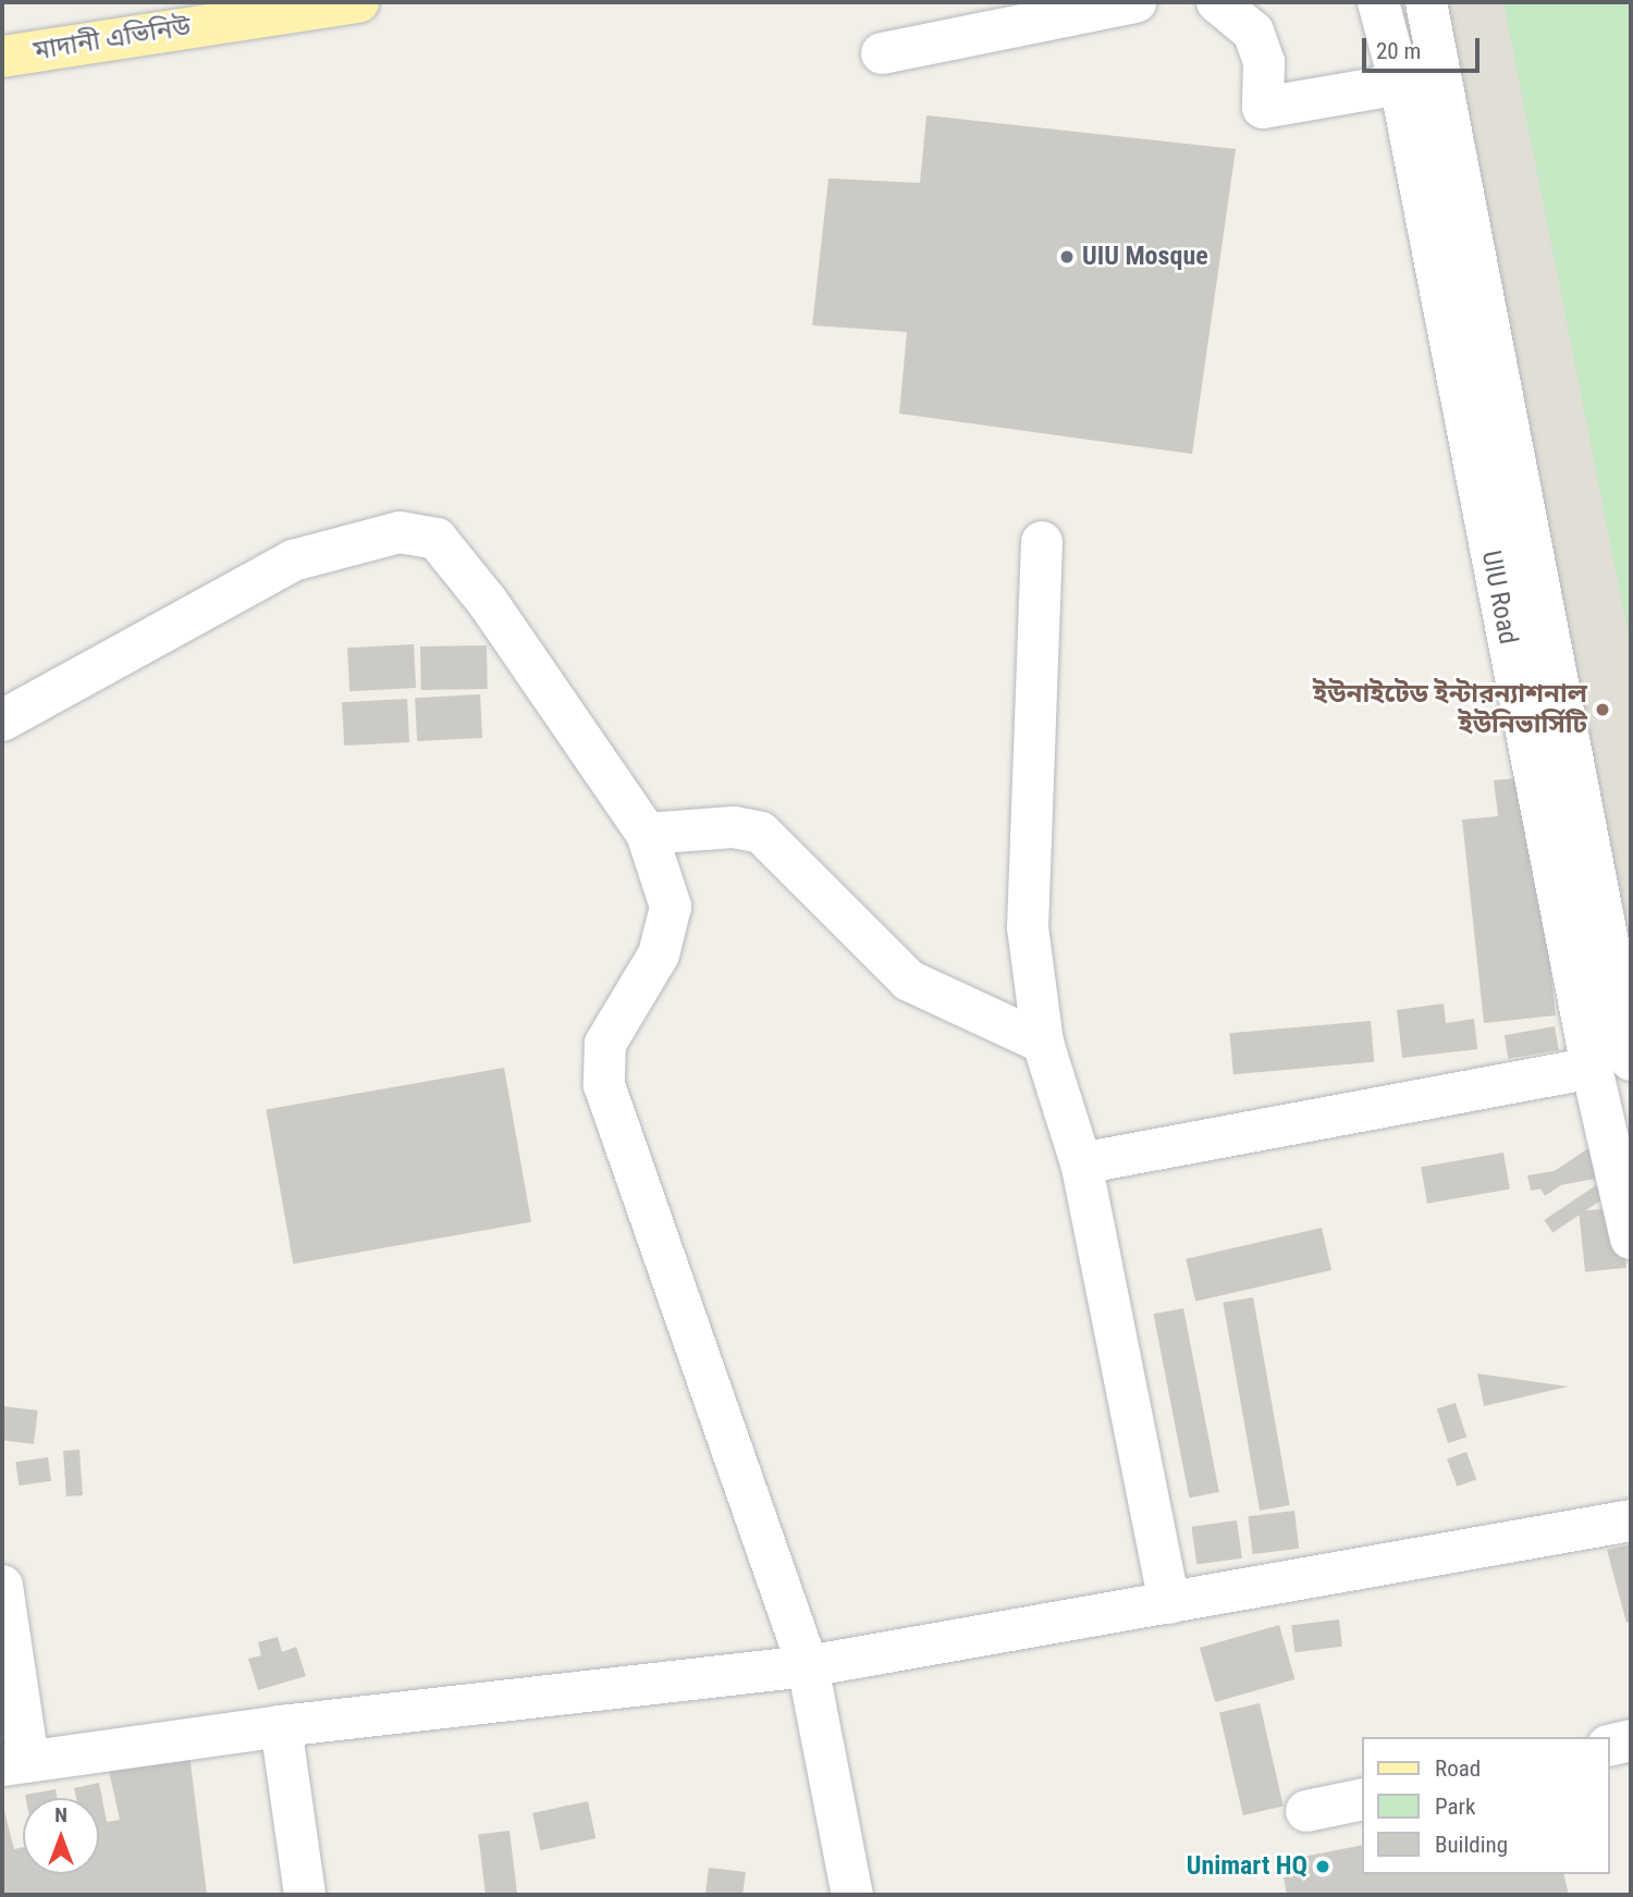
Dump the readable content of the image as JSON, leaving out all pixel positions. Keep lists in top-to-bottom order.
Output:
{
  "streets": {
    "main road": ["মাদানী এভিনিউ"],
    "street": ["UIU Road"]
  },
  "places": ["UIU Mosque", "ইউনাইটেড ইন্টারন্যাশনাল ইউনিভার্সিটি", "Unimart HQ"],
  "legend": ["Road", "Park", "Building"],
  "scale_bar": "20 m",
  "north": "top"
}
